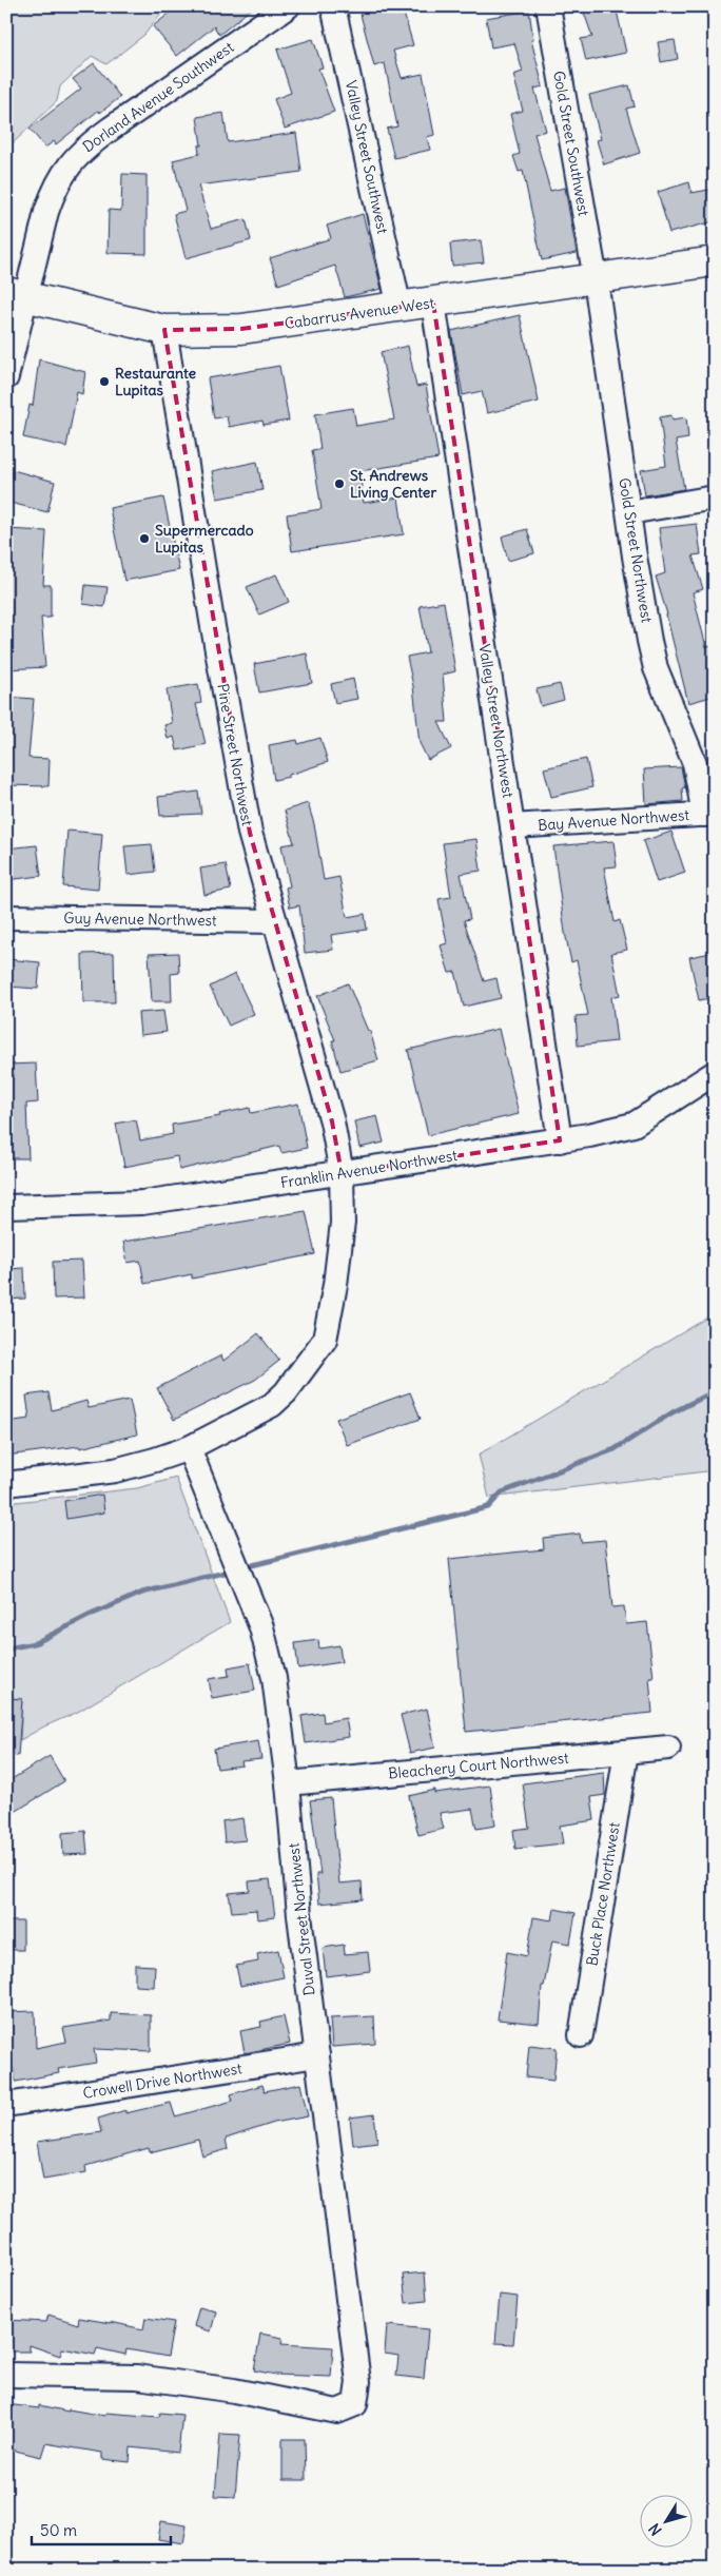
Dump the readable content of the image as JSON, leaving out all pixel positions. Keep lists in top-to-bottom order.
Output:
{
  "streets": {
    "main road": ["Cabarrus Avenue West"],
    "street": [
      "Dorland Avenue Southwest",
      "Gold Street Southwest",
      "Valley Street Southwest",
      "Gold Street Northwest",
      "Valley Street Northwest",
      "Pine Street Northwest",
      "Bay Avenue Northwest",
      "Guy Avenue Northwest",
      "Franklin Avenue Northwest",
      "Bleachery Court Northwest",
      "Buck Place Northwest",
      "Duval Street Northwest",
      "Crowell Drive Northwest"
    ]
  },
  "crossings": [
    ["Dorland Avenue Southwest", "Cabarrus Avenue West"],
    ["Gold Street Southwest", "Cabarrus Avenue West"],
    ["Gold Street Southwest", "Gold Street Northwest"],
    ["Valley Street Southwest", "Cabarrus Avenue West"],
    ["Cabarrus Avenue West", "Gold Street Northwest"],
    ["Cabarrus Avenue West", "Valley Street Northwest"],
    ["Cabarrus Avenue West", "Pine Street Northwest"],
    ["Gold Street Northwest", "Bay Avenue Northwest"],
    ["Valley Street Northwest", "Bay Avenue Northwest"],
    ["Valley Street Northwest", "Franklin Avenue Northwest"],
    ["Pine Street Northwest", "Guy Avenue Northwest"],
    ["Pine Street Northwest", "Franklin Avenue Northwest"],
    ["Pine Street Northwest", "Duval Street Northwest"],
    ["Bleachery Court Northwest", "Buck Place Northwest"],
    ["Bleachery Court Northwest", "Duval Street Northwest"],
    ["Duval Street Northwest", "Crowell Drive Northwest"]
  ],
  "places": ["Restaurante Lupitas", "St. Andrews Living Center", "Supermercado Lupitas"],
  "scale_bar": "50 m",
  "north": "bottom left"
}
